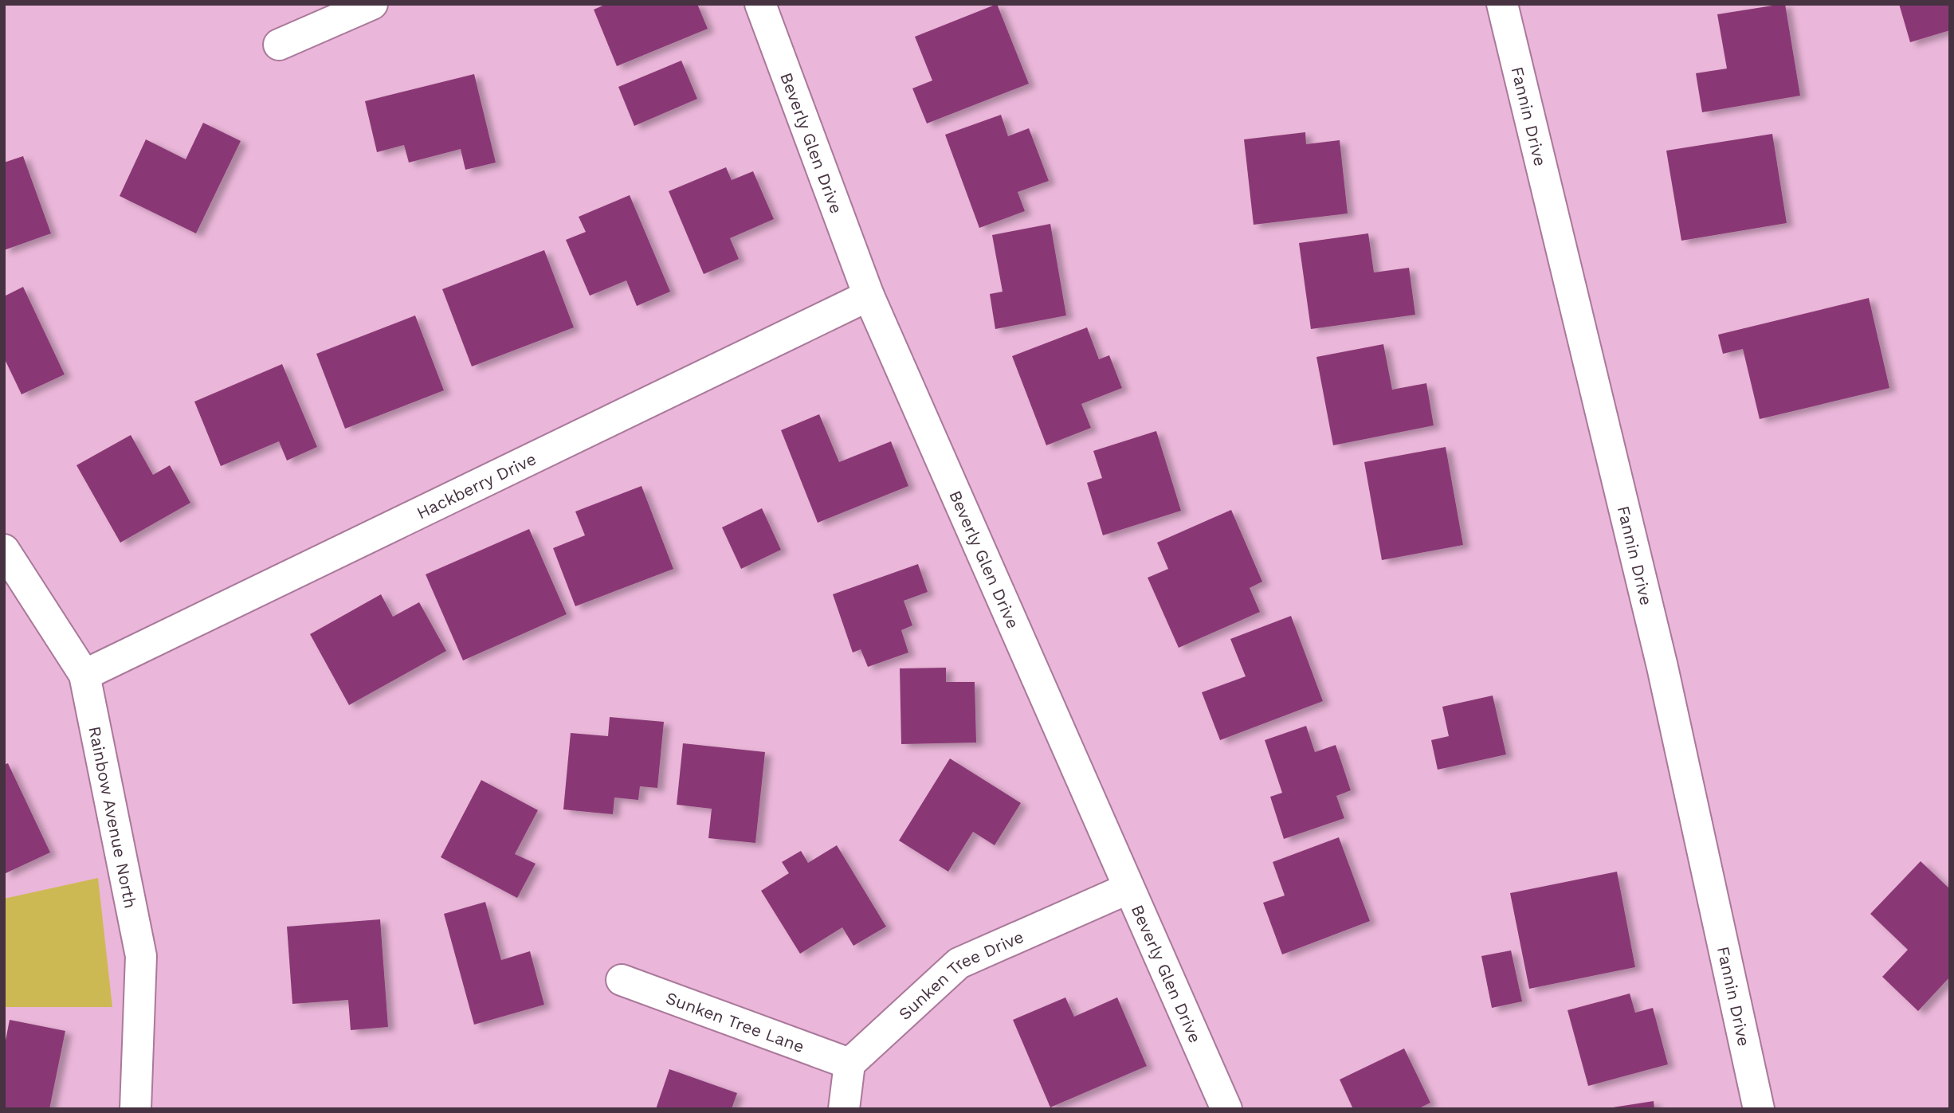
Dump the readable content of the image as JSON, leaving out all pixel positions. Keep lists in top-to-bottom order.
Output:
{
  "streets": {
    "street": [
      "Fannin Drive",
      "Beverly Glen Drive",
      "Hackberry Drive",
      "Rainbow Avenue North",
      "Sunken Tree Drive",
      "Sunken Tree Lane"
    ]
  },
  "crossings": [
    ["Beverly Glen Drive", "Hackberry Drive"],
    ["Beverly Glen Drive", "Sunken Tree Drive"],
    ["Hackberry Drive", "Rainbow Avenue North"],
    ["Sunken Tree Drive", "Sunken Tree Lane"]
  ]
}
